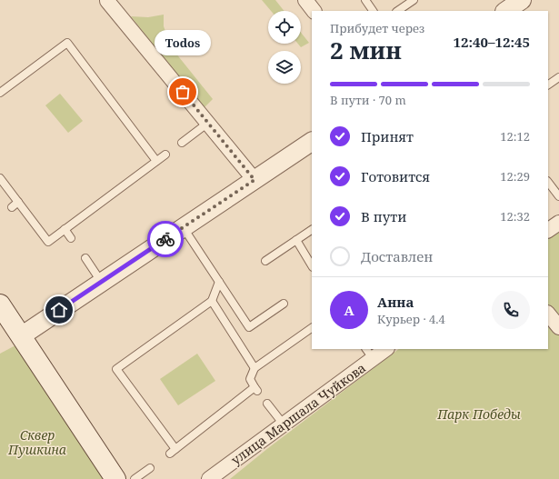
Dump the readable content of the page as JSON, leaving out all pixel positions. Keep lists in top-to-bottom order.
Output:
{
  "streets": {
    "street": ["улица Маршала Чуйкова"]
  },
  "parks": ["Парк Победы", "Сквер Пушкина"],
  "places": ["Todos"],
  "page": {
    "heading": ["2 мин", "Прибудет через", "12:40–12:45"],
    "panel": ["Анна", "Курьер · 4.4"],
    "bubble": "Todos",
    "bar": "В пути · 70 m",
    "list": [
      ["Принят", "12:12"],
      ["Готовится", "12:29"],
      ["В пути", "12:32"],
      "Доставлен"
    ],
    "round": "А"
  }
}
